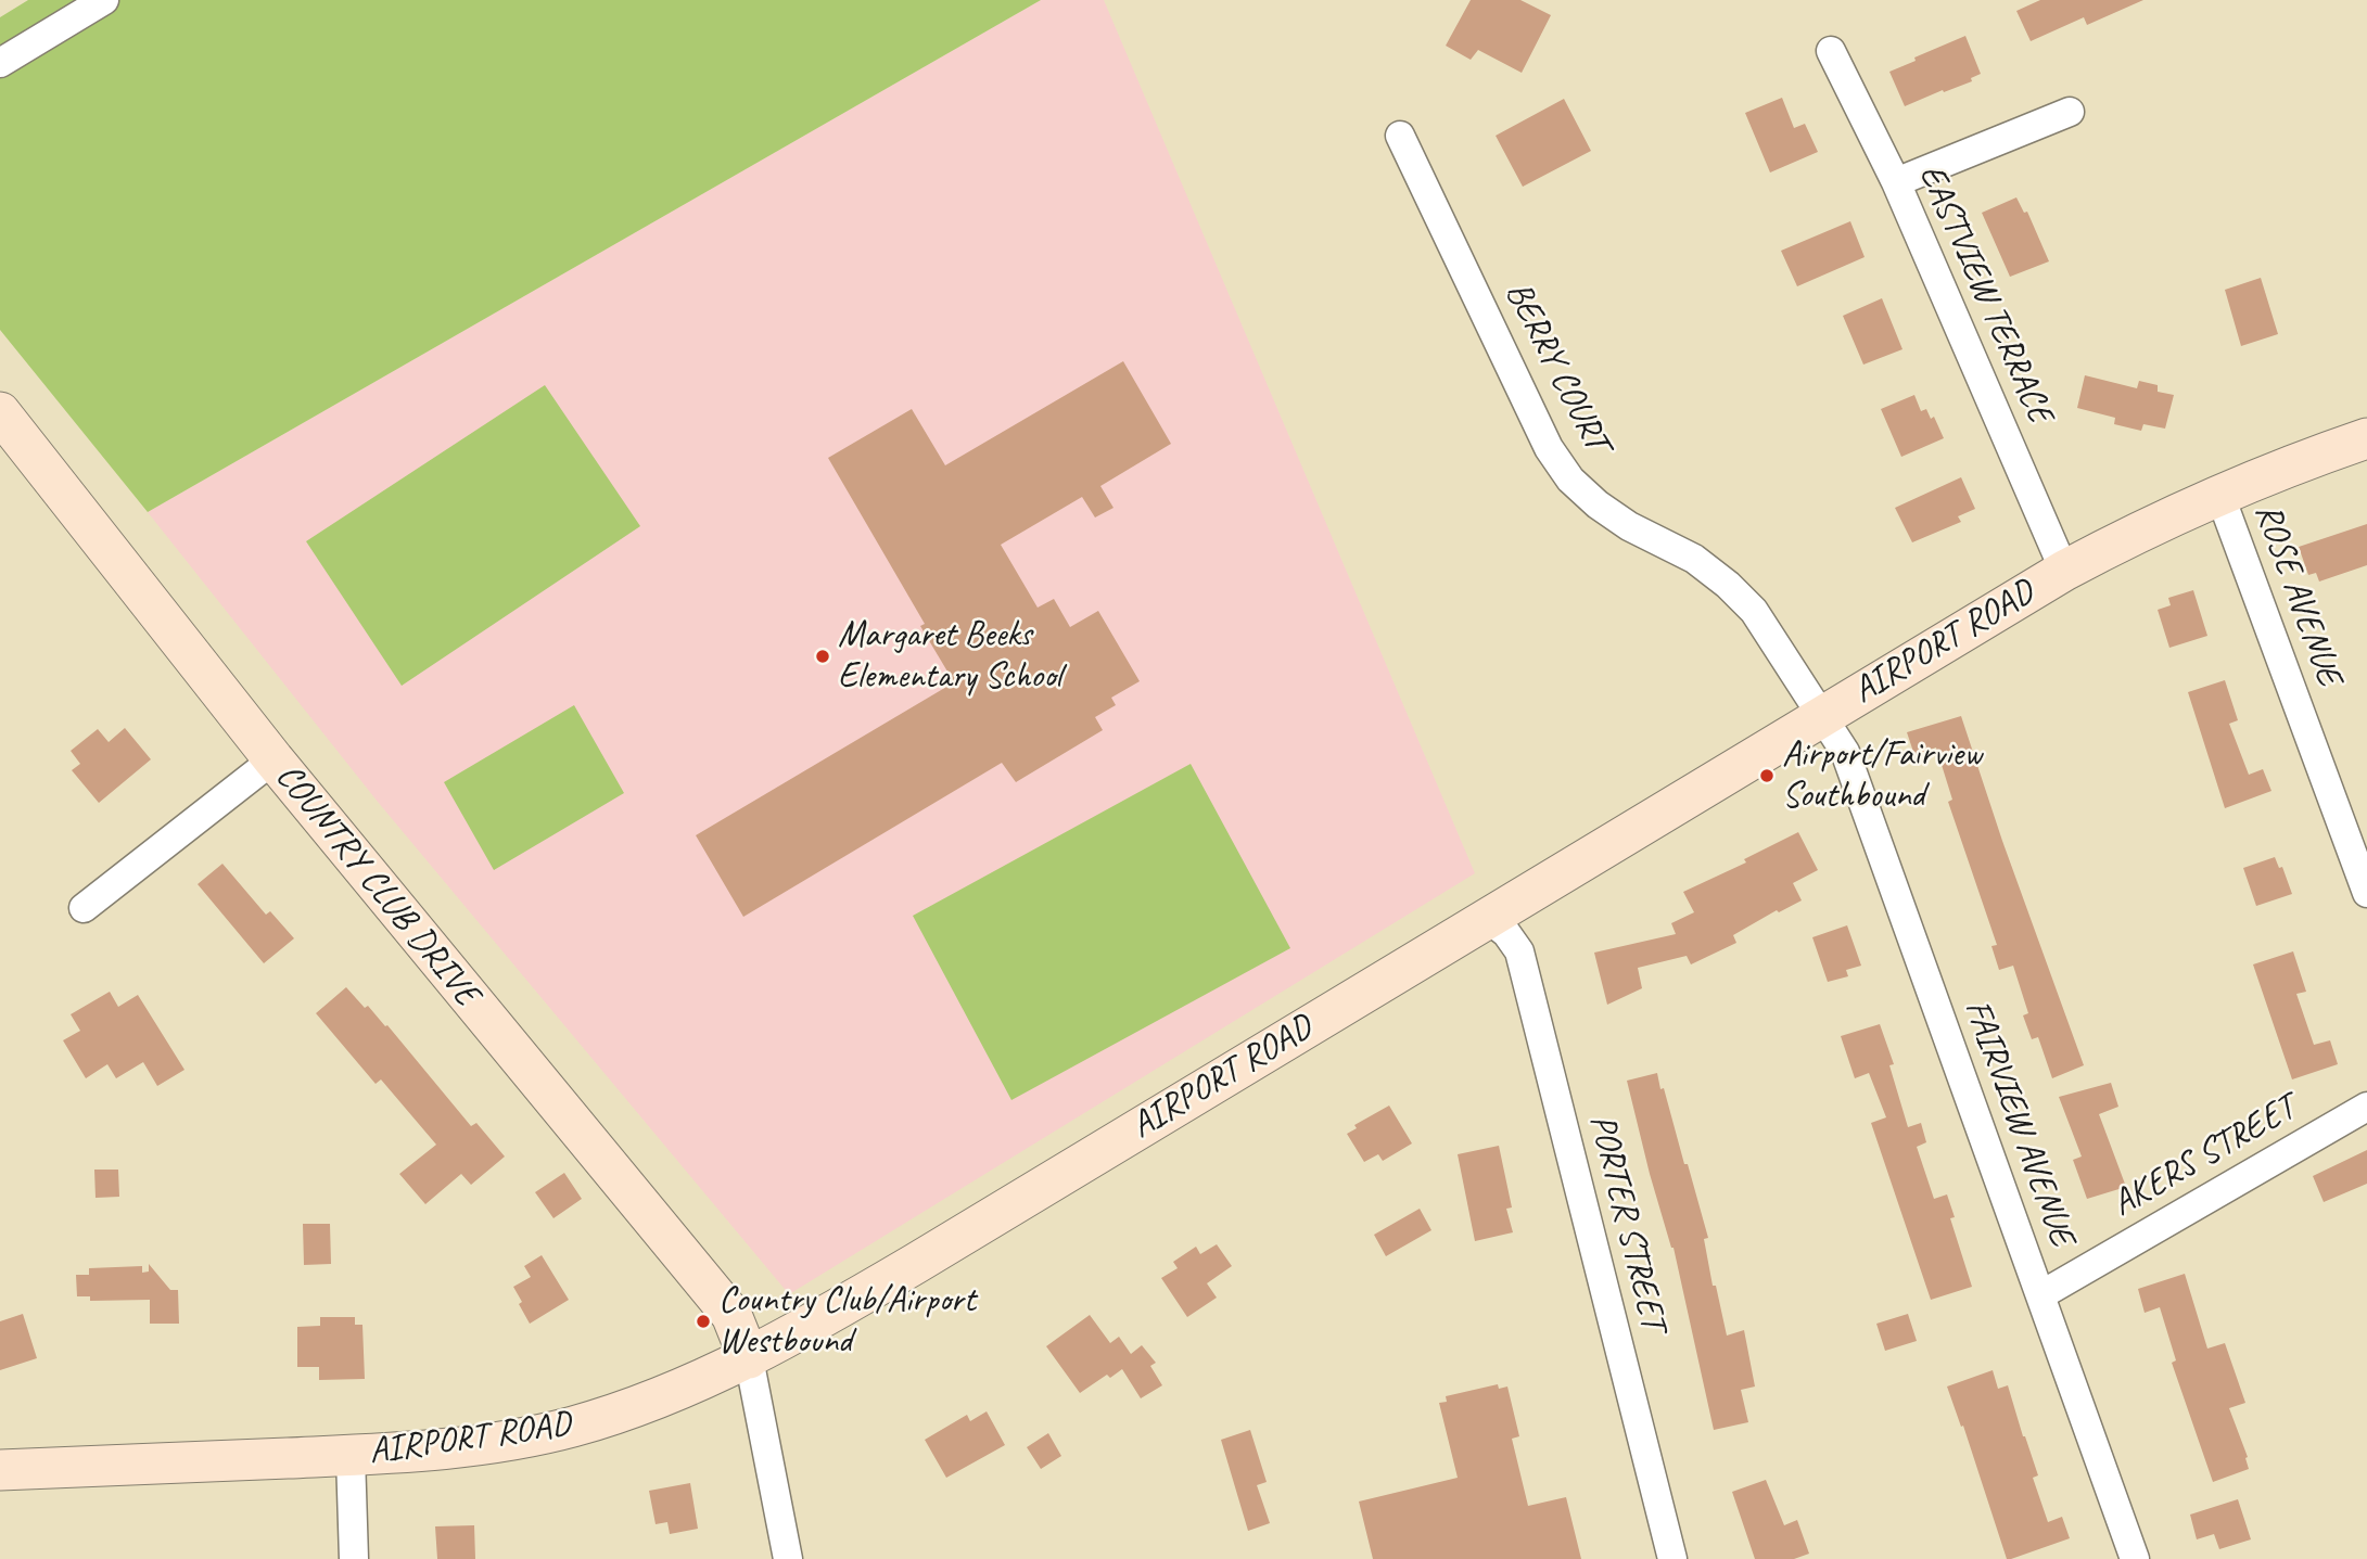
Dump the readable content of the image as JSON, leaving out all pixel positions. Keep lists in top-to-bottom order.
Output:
{
  "streets": {
    "street": [
      "EASTVIEW TERRACE",
      "BERRY COURT",
      "ROSE AVENUE",
      "AIRPORT ROAD",
      "COUNTRY CLUB DRIVE",
      "FAIRVIEW AVENUE",
      "AKERS STREET",
      "PORTER STREET"
    ]
  },
  "crossings": [
    ["EASTVIEW TERRACE", "AIRPORT ROAD"],
    ["BERRY COURT", "AIRPORT ROAD"],
    ["BERRY COURT", "FAIRVIEW AVENUE"],
    ["ROSE AVENUE", "AIRPORT ROAD"],
    ["AIRPORT ROAD", "COUNTRY CLUB DRIVE"],
    ["AIRPORT ROAD", "FAIRVIEW AVENUE"],
    ["AIRPORT ROAD", "PORTER STREET"],
    ["FAIRVIEW AVENUE", "AKERS STREET"]
  ],
  "places": ["Margaret Beeks Elementary School", "Airport/Fairview Southbound", "Country Club/Airport Westbound"]
}
